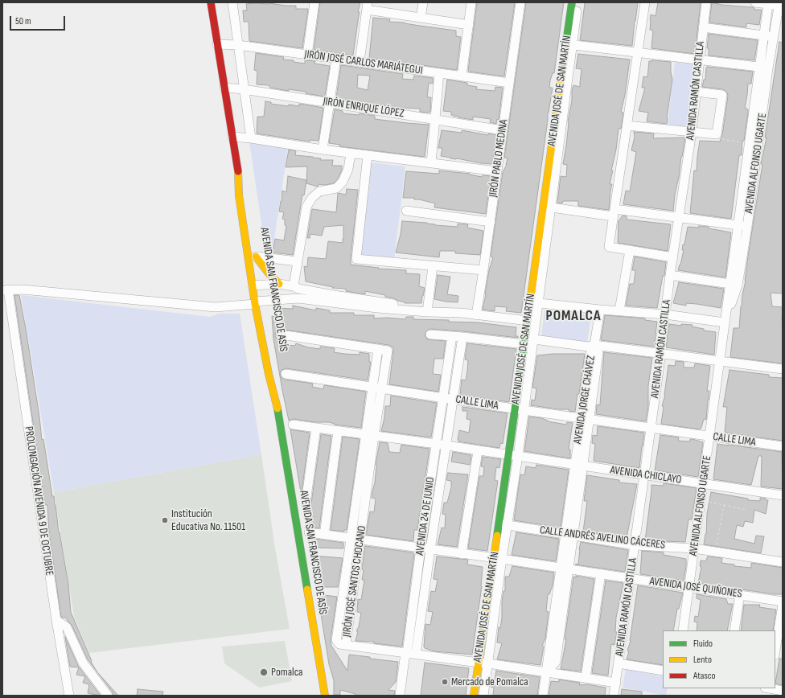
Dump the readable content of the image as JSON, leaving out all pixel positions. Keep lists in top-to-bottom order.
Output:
{
  "streets": {
    "main road": ["AVENIDA JOSÉ DE SAN MARTÍN", "AVENIDA SAN FRANCISCO DE ASÍS"],
    "street": [
      "JIRÓN JOSÉ CARLOS MARIÁTEGUI",
      "AVENIDA RAMÓN CASTILLA",
      "JIRÓN ENRIQUE LÓPEZ",
      "JIRÓN PABLO MEDINA",
      "AVENIDA ALFONSO UGARTE",
      "AVENIDA JORGE CHÁVEZ",
      "CALLE LIMA",
      "AVENIDA CHICLAYO",
      "PROLONGACIÓN AVENIDA 9 DE OCTUBRE",
      "AVENIDA 24 DE JUNIO",
      "CALLE ANDRÉS AVELINO CÁCERES",
      "JIRÓN JOSÉ SANTOS CHOCANO",
      "AVENIDA JOSÉ QUIÑONES"
    ]
  },
  "crossings": [
    ["JIRÓN JOSÉ CARLOS MARIÁTEGUI", "JIRÓN PABLO MEDINA"],
    ["JIRÓN JOSÉ CARLOS MARIÁTEGUI", "AVENIDA SAN FRANCISCO DE ASÍS"],
    ["AVENIDA JOSÉ DE SAN MARTÍN", "CALLE LIMA"],
    ["AVENIDA JOSÉ DE SAN MARTÍN", "AVENIDA CHICLAYO"],
    ["AVENIDA JOSÉ DE SAN MARTÍN", "CALLE ANDRÉS AVELINO CÁCERES"],
    ["AVENIDA JOSÉ DE SAN MARTÍN", "AVENIDA JOSÉ QUIÑONES"],
    ["AVENIDA RAMÓN CASTILLA", "CALLE LIMA"],
    ["AVENIDA RAMÓN CASTILLA", "AVENIDA CHICLAYO"],
    ["AVENIDA RAMÓN CASTILLA", "CALLE ANDRÉS AVELINO CÁCERES"],
    ["AVENIDA RAMÓN CASTILLA", "AVENIDA JOSÉ QUIÑONES"],
    ["JIRÓN ENRIQUE LÓPEZ", "JIRÓN PABLO MEDINA"],
    ["JIRÓN ENRIQUE LÓPEZ", "AVENIDA SAN FRANCISCO DE ASÍS"],
    ["AVENIDA ALFONSO UGARTE", "CALLE LIMA"],
    ["AVENIDA ALFONSO UGARTE", "AVENIDA CHICLAYO"],
    ["AVENIDA ALFONSO UGARTE", "CALLE ANDRÉS AVELINO CÁCERES"],
    ["AVENIDA ALFONSO UGARTE", "AVENIDA JOSÉ QUIÑONES"],
    ["AVENIDA JORGE CHÁVEZ", "CALLE LIMA"],
    ["AVENIDA JORGE CHÁVEZ", "AVENIDA CHICLAYO"],
    ["AVENIDA JORGE CHÁVEZ", "CALLE ANDRÉS AVELINO CÁCERES"],
    ["AVENIDA JORGE CHÁVEZ", "AVENIDA JOSÉ QUIÑONES"],
    ["CALLE LIMA", "AVENIDA 24 DE JUNIO"],
    ["CALLE LIMA", "JIRÓN JOSÉ SANTOS CHOCANO"],
    ["AVENIDA CHICLAYO", "AVENIDA 24 DE JUNIO"],
    ["AVENIDA CHICLAYO", "JIRÓN JOSÉ SANTOS CHOCANO"],
    ["AVENIDA 24 DE JUNIO", "JIRÓN JOSÉ SANTOS CHOCANO"],
    ["AVENIDA 24 DE JUNIO", "AVENIDA JOSÉ QUIÑONES"],
    ["JIRÓN JOSÉ SANTOS CHOCANO", "AVENIDA JOSÉ QUIÑONES"]
  ],
  "districts": ["POMALCA"],
  "places": ["Institución Educativa No. 11501", "Pomalca", "Mercado de Pomalca"],
  "legend": ["Fluido", "Lento", "Atasco"],
  "scale_bar": "50 m"
}
